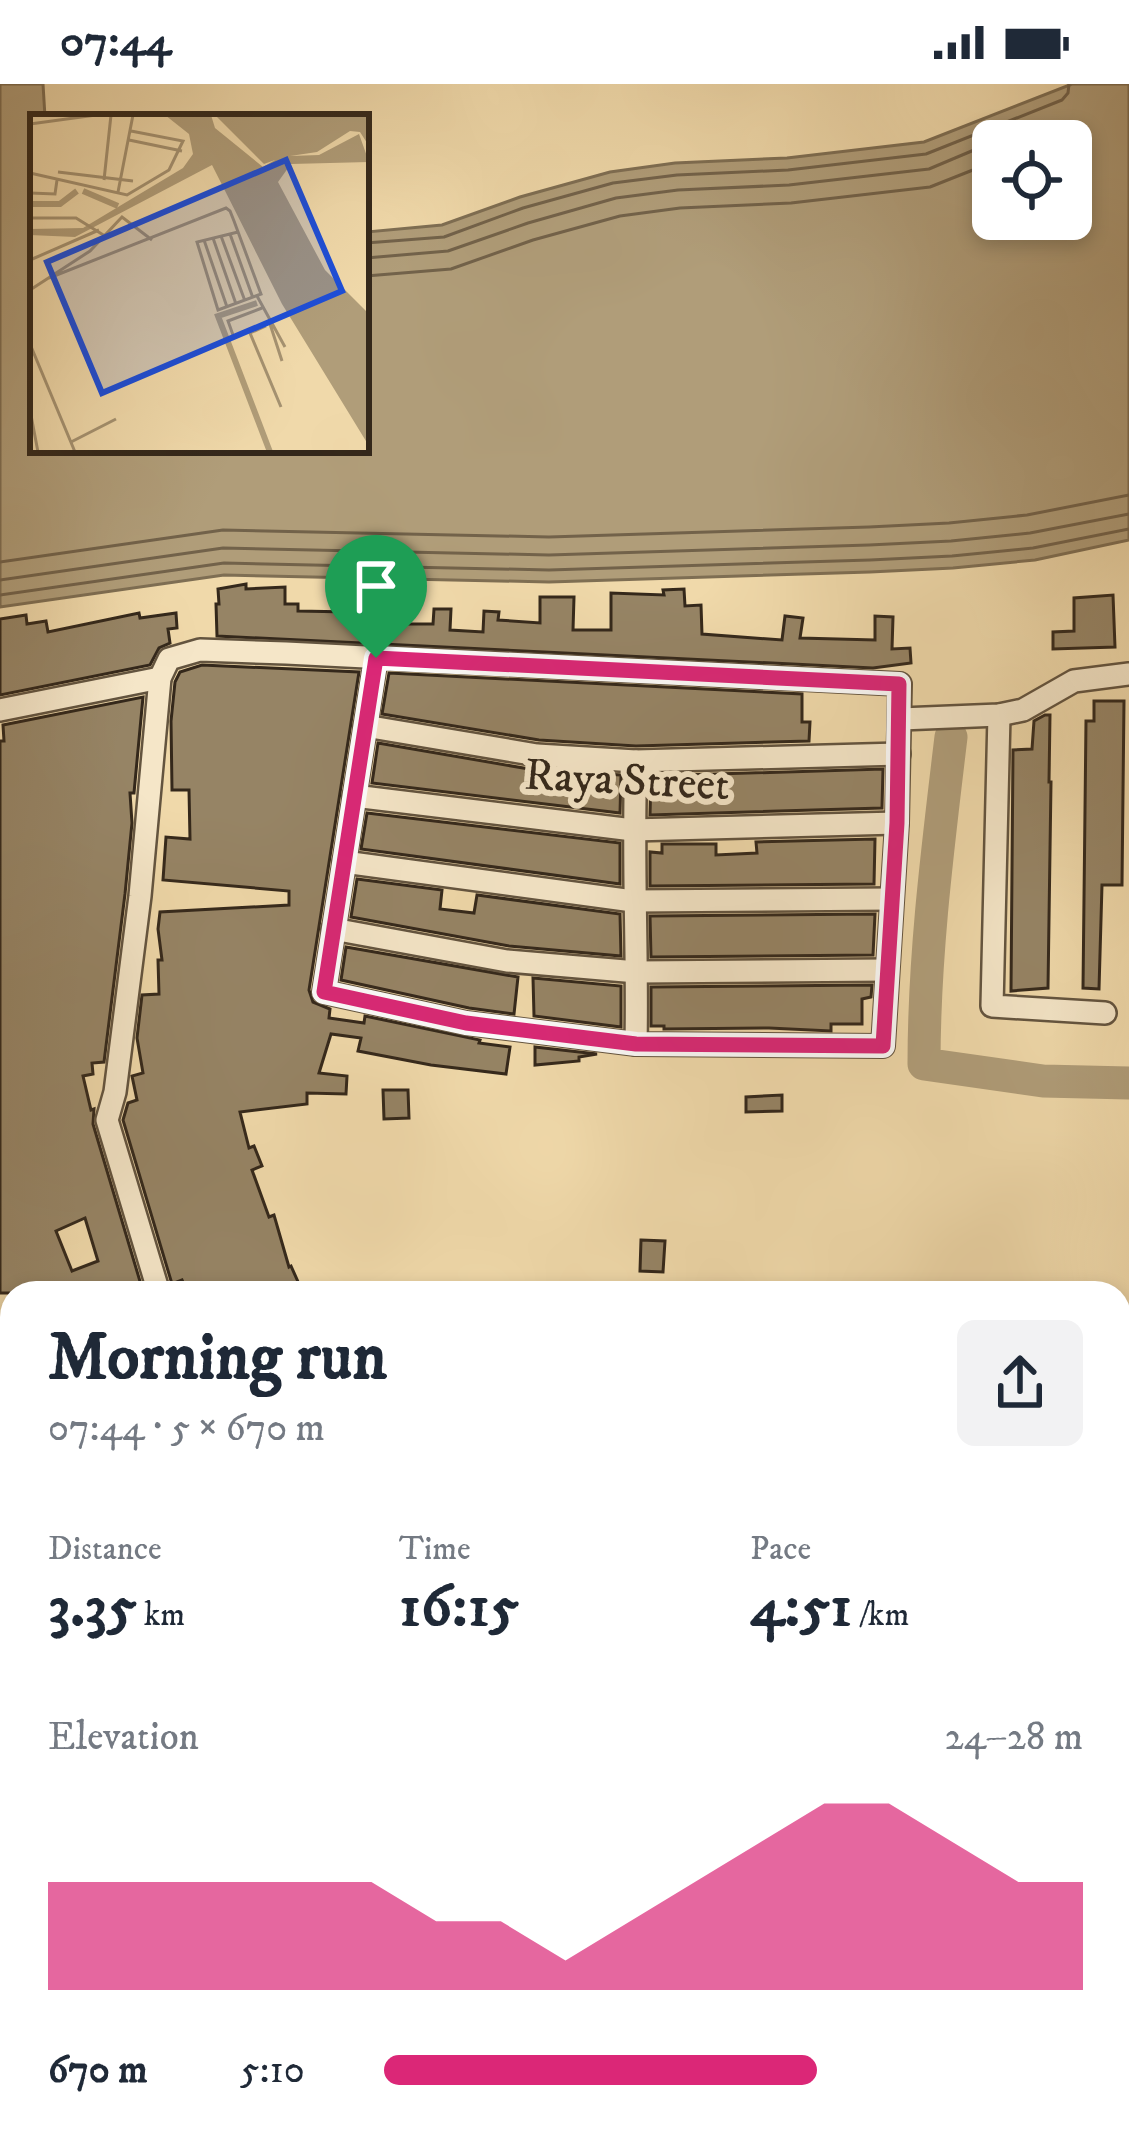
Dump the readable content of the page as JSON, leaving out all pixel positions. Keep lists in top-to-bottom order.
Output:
{
  "streets": {
    "street": ["Raya Street"]
  },
  "page": {
    "status": "07:44",
    "heading": ["Morning run", "07:44 · 5 × 670 m"],
    "stats": [
      ["Distance", "3.35 km"],
      ["Time", "16:15"],
      ["Pace", "4:51 /km"]
    ],
    "chart": ["Elevation", "24–28 m"],
    "list": [
      {
        "name": "670 m",
        "note": "5:10"
      }
    ]
  }
}
